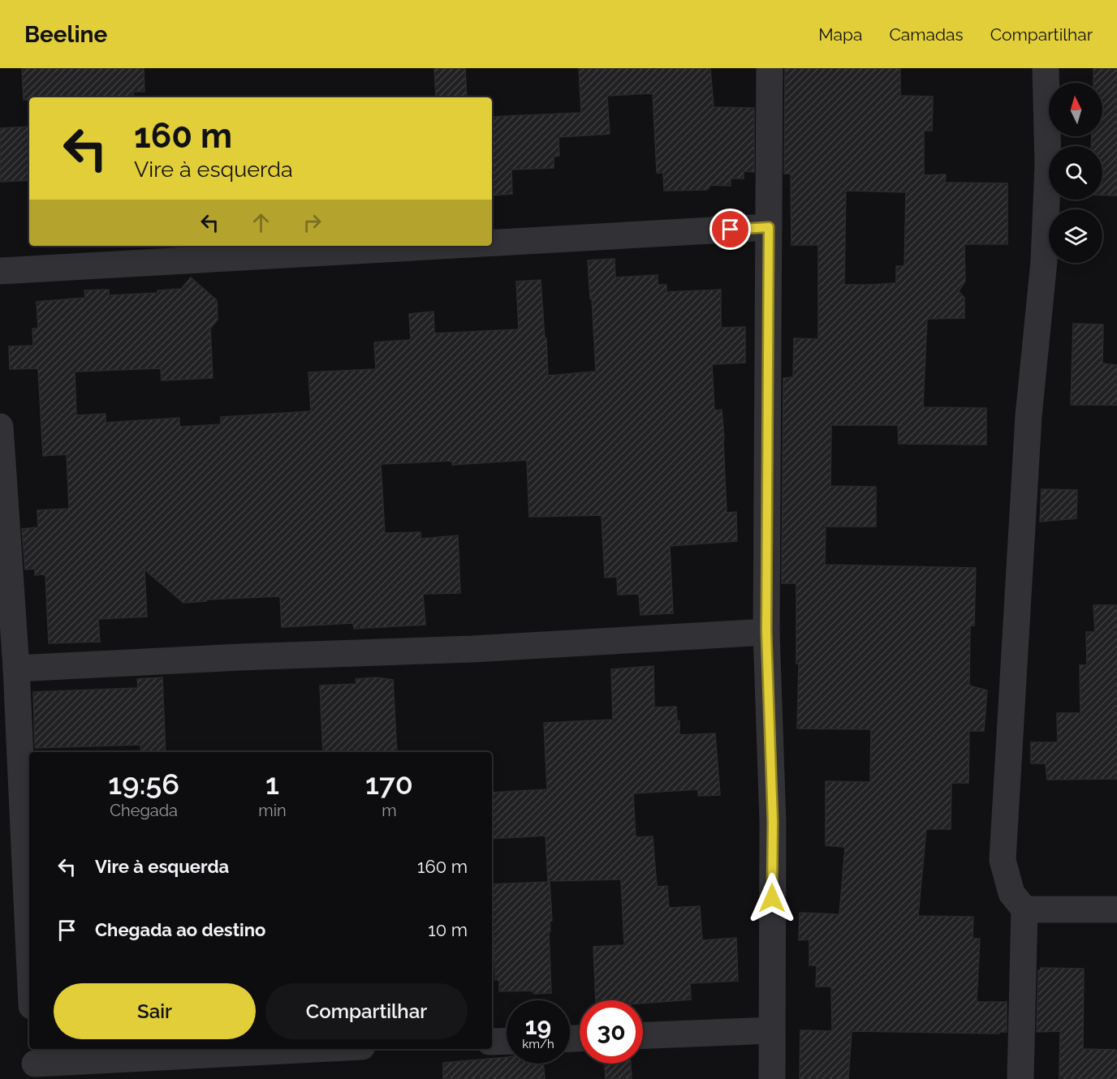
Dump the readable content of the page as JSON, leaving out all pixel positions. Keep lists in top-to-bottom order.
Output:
{
  "north": "top",
  "page": {
    "header": "Beeline",
    "nav": ["Mapa", "Camadas", "Compartilhar"],
    "turn": ["160 m", "Vire à esquerda"],
    "eta": [
      "19:56",
      "Chegada",
      "1",
      "min",
      "170",
      "m"
    ],
    "list": [
      {
        "name": "Vire à esquerda",
        "value": "160 m"
      },
      {
        "name": "Chegada ao destino",
        "value": "10 m"
      }
    ],
    "buttons": ["Sair", "Compartilhar"],
    "speed": "19 km/h",
    "limit": "30"
  }
}
